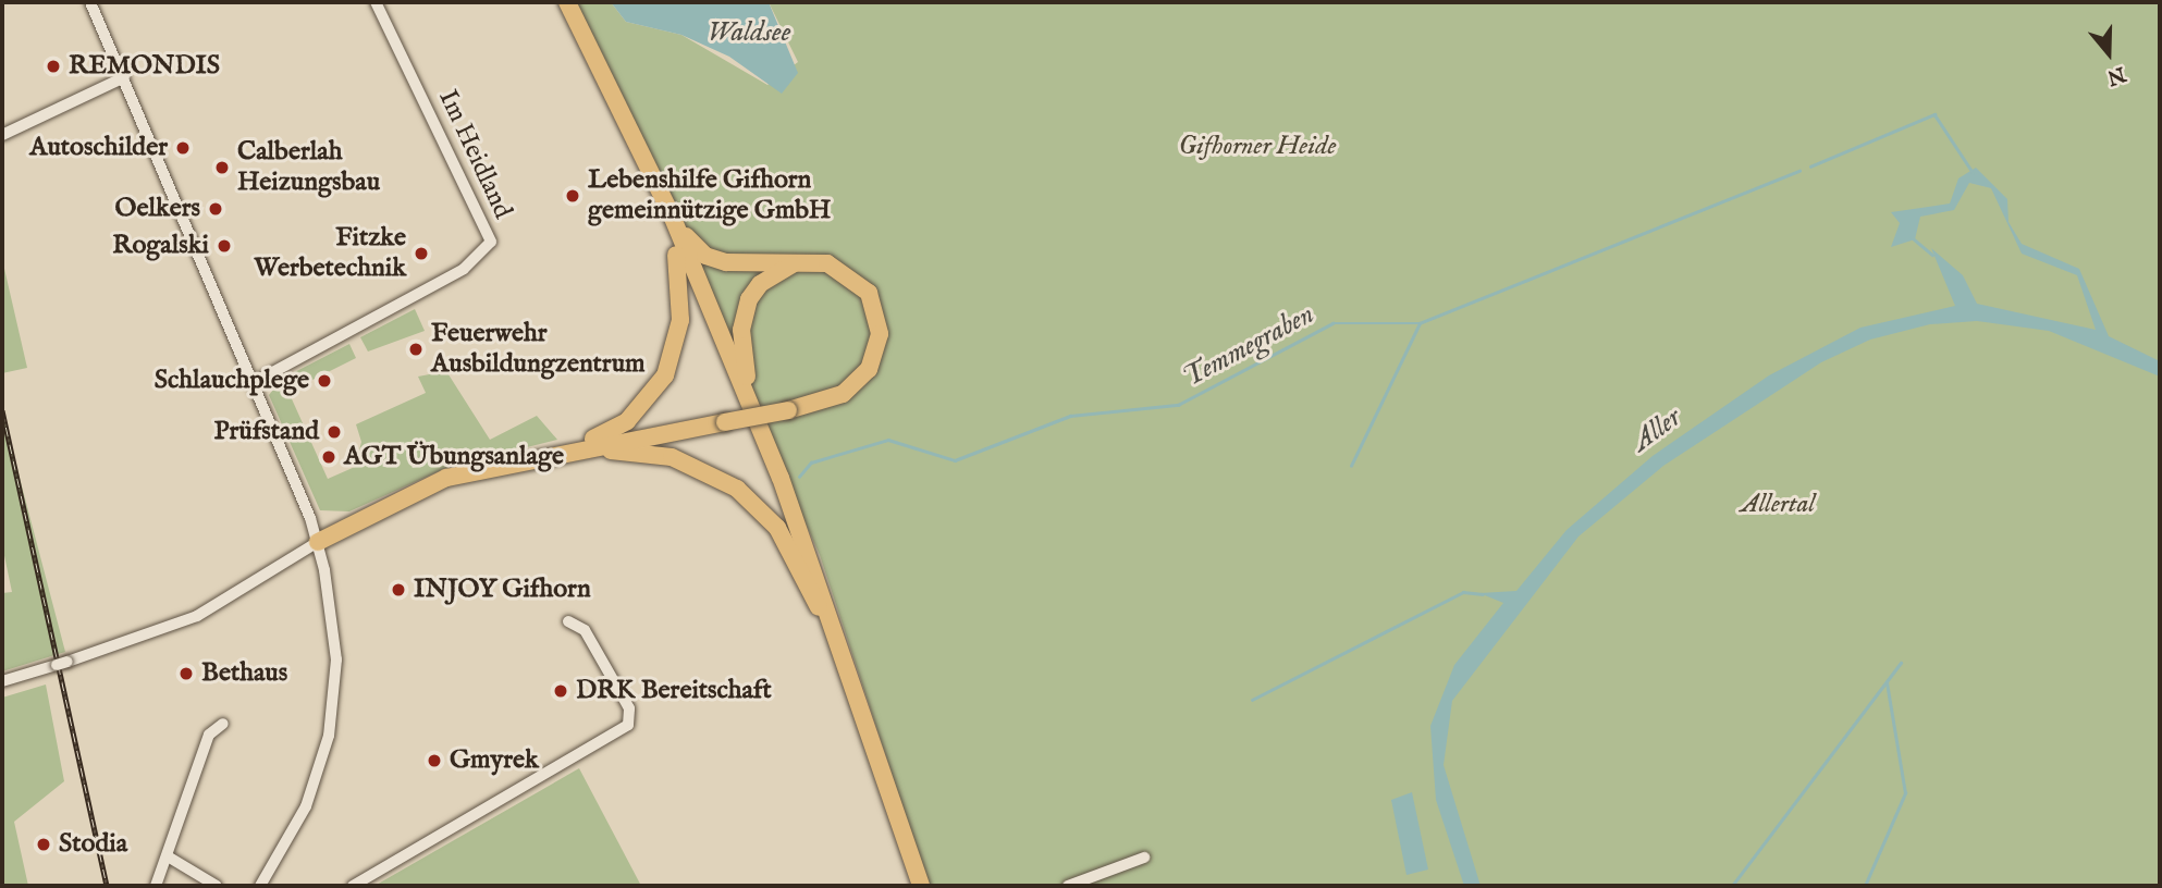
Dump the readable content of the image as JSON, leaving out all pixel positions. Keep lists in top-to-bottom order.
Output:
{
  "streets": {
    "street": ["Im Heidland"]
  },
  "water": ["Waldsee", "Temmegraben", "Aller"],
  "parks": ["Gifhorner Heide", "Allertal"],
  "places": [
    "REMONDIS",
    "Autoschilder",
    "Calberlah Heizungsbau",
    "Lebenshilfe Gifhorn gemeinnützige GmbH",
    "Oelkers",
    "Rogalski",
    "Fitzke Werbetechnik",
    "Feuerwehr Ausbildungzentrum",
    "Schlauchplege",
    "Prüfstand",
    "AGT Übungsanlage",
    "INJOY Gifhorn",
    "Bethaus",
    "DRK Bereitschaft",
    "Gmyrek",
    "Stodia"
  ],
  "north": "bottom"
}
